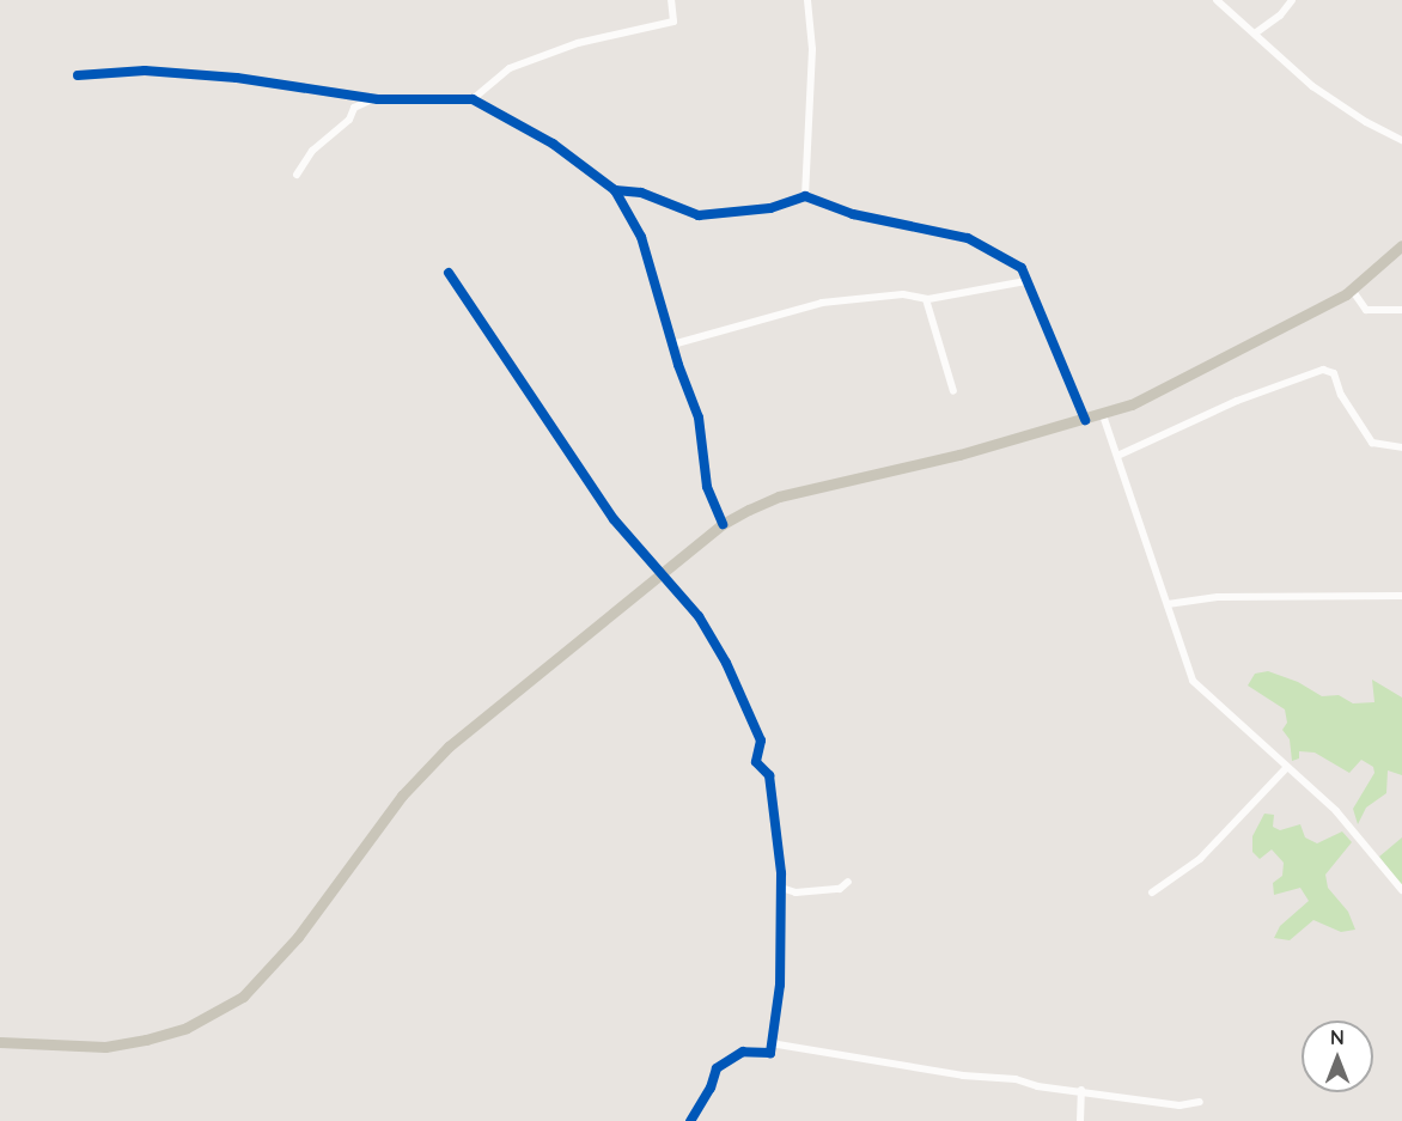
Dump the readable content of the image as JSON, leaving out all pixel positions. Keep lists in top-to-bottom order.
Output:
{
  "north": "top"
}
